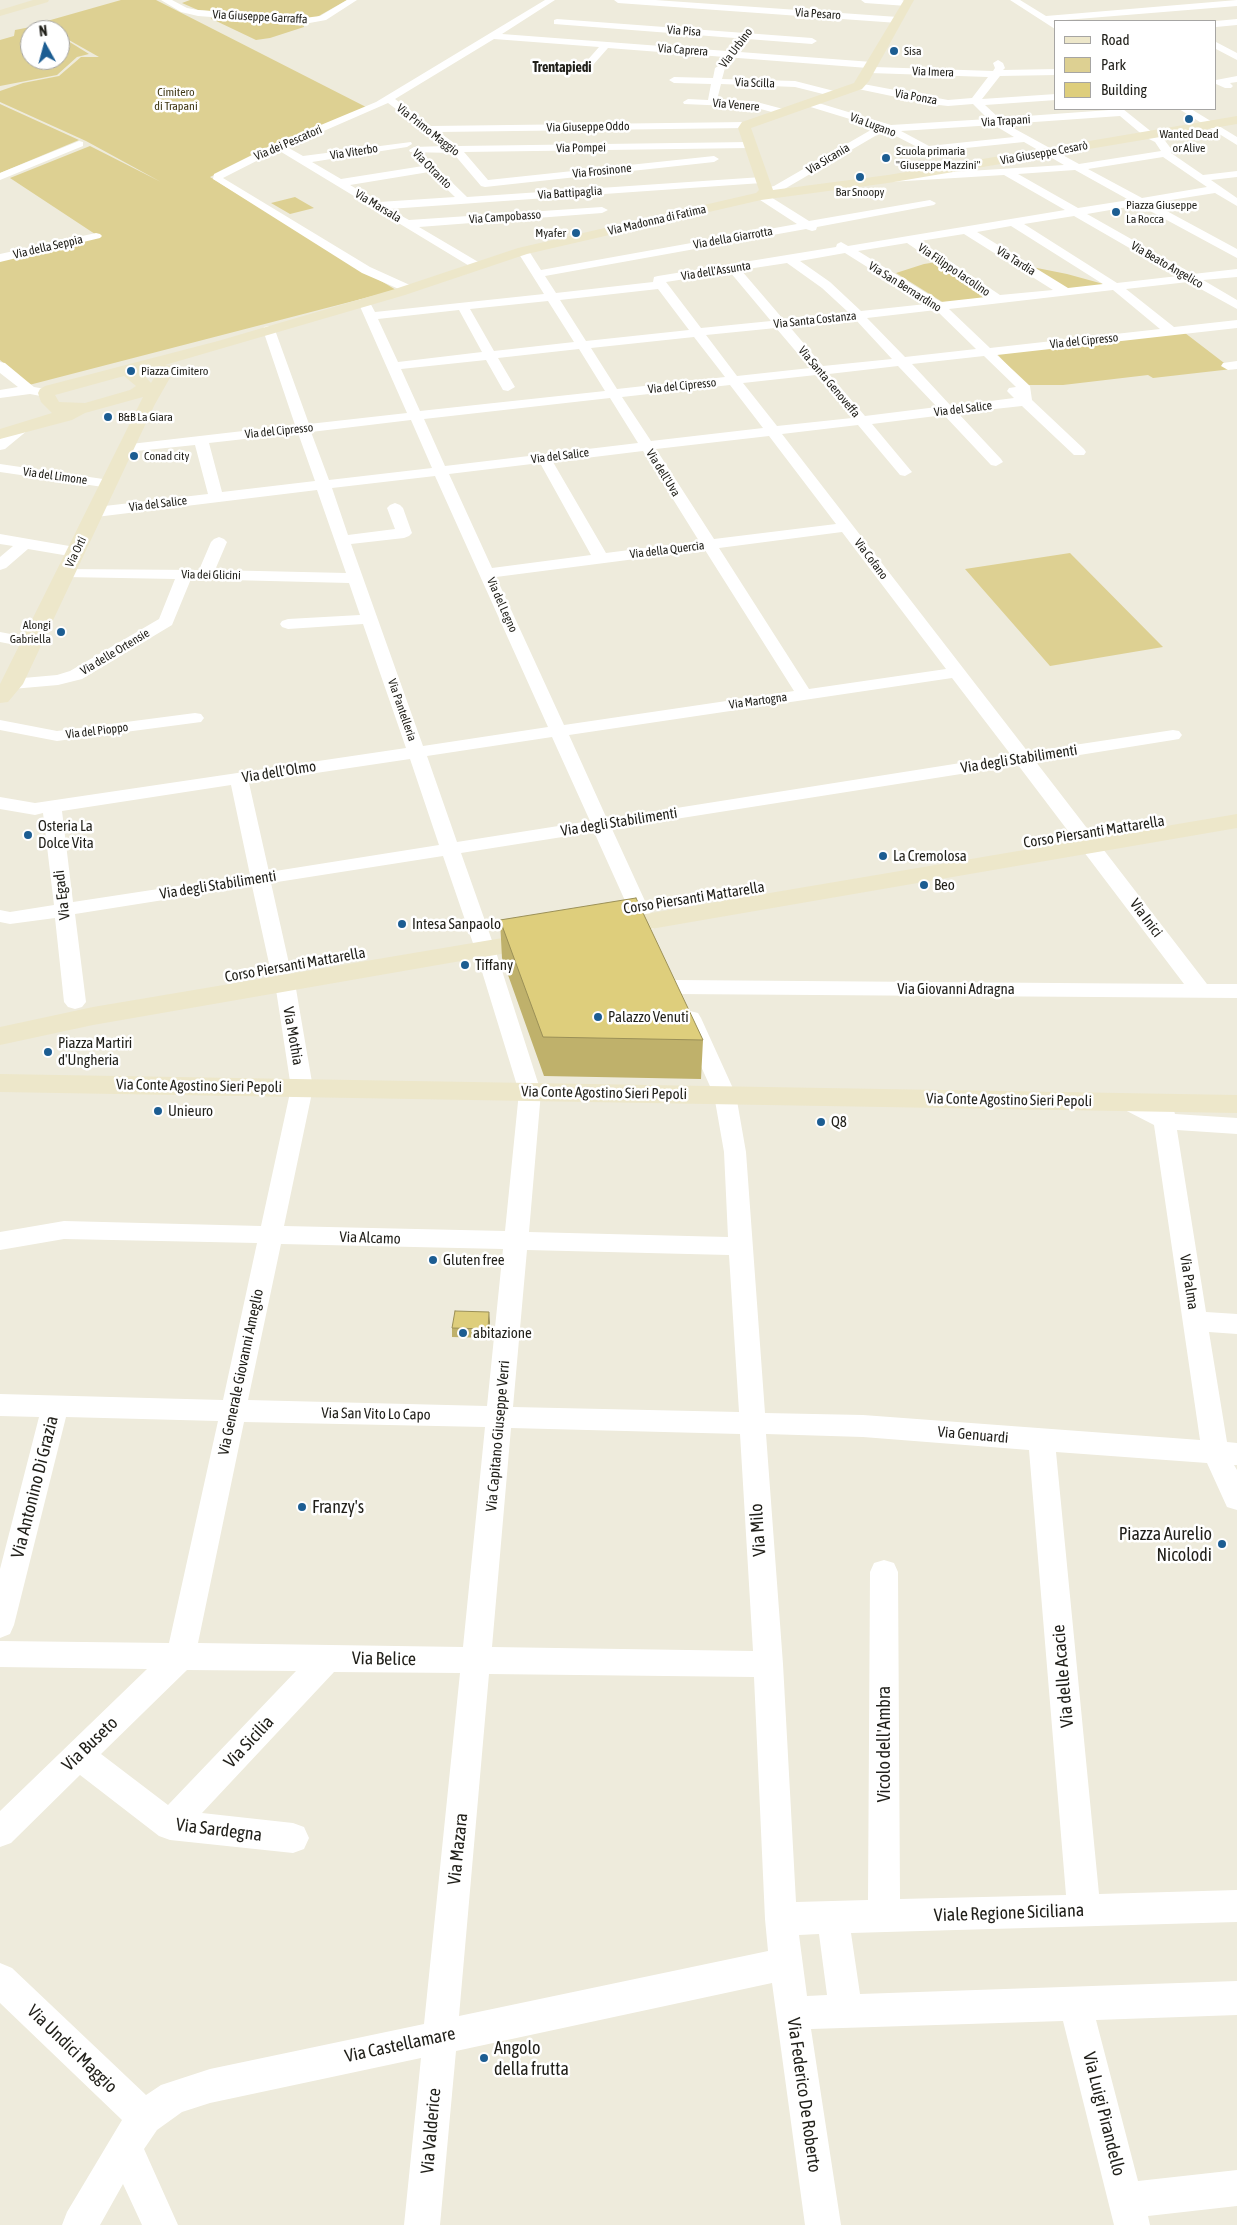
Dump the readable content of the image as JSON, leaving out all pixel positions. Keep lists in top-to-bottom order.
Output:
{
  "streets": {
    "street": [
      "Via Pesaro",
      "Via Giuseppe Garraffa",
      "Via Pisa",
      "Via Urbino",
      "Via Caprera",
      "Via Imera",
      "Via Scilla",
      "Via Ponza",
      "Via Venere",
      "Via Trapani",
      "Via Lugano",
      "Via Giuseppe Oddo",
      "Via Primo Maggio",
      "Via dei Pescatori",
      "Via Pompei",
      "Via Viterbo",
      "Via Giuseppe Cesarò",
      "Via Sicania",
      "Via Otranto",
      "Via Frosinone",
      "Via Battipaglia",
      "Via Marsala",
      "Via Campobasso",
      "Via Madonna di Fatima",
      "Via della Giarrotta",
      "Via della Seppia",
      "Via Tardia",
      "Via Beato Angelico",
      "Via Filippo Iacolino",
      "Via dell'Assunta",
      "Via San Bernardino",
      "Via Santa Costanza",
      "Via del Cipresso",
      "Via Santa Genoveffa",
      "Via del Salice",
      "Via dell'Uva",
      "Via del Limone",
      "Via della Quercia",
      "Via Orti",
      "Via Cofano",
      "Via dei Glicini",
      "Via del Legno",
      "Via delle Ortensie",
      "Via Martogna",
      "Via Pantelleria",
      "Via del Pioppo",
      "Via degli Stabilimenti",
      "Via dell'Olmo",
      "Corso Piersanti Mattarella",
      "Via Egadi",
      "Via Inici",
      "Via Giovanni Adragna",
      "Via Mothia",
      "Via Conte Agostino Sieri Pepoli",
      "Via Alcamo",
      "Via Palma",
      "Via Generale Giovanni Ameglio",
      "Via San Vito Lo Capo",
      "Via Genuardi",
      "Via Capitano Giuseppe Verri",
      "Via Antonino Di Grazia",
      "Via Milo",
      "Via Belice",
      "Via delle Acacie",
      "Via Sicilia",
      "Via Buseto",
      "Vicolo dell'Ambra",
      "Via Sardegna",
      "Via Mazara",
      "Viale Regione Siciliana",
      "Via Castellamare",
      "Via Undici Maggio",
      "Via Federico De Roberto",
      "Via Luigi Pirandello",
      "Via Valderice"
    ]
  },
  "crossings": [
    ["Via Pesaro", "Via Urbino"],
    ["Via Pisa", "Via Urbino"],
    ["Via Urbino", "Via Caprera"],
    ["Via Urbino", "Via Scilla"],
    ["Via Urbino", "Via Venere"],
    ["Via Caprera", "Via Imera"],
    ["Via Caprera", "Via Scilla"],
    ["Via Caprera", "Via dei Pescatori"],
    ["Via Trapani", "Via Lugano"],
    ["Via Trapani", "Via Sicania"],
    ["Via Lugano", "Via Sicania"],
    ["Via Giuseppe Oddo", "Via Primo Maggio"],
    ["Via Primo Maggio", "Via dei Pescatori"],
    ["Via Primo Maggio", "Via Pompei"],
    ["Via Primo Maggio", "Via Frosinone"],
    ["Via dei Pescatori", "Via Marsala"],
    ["Via dei Pescatori", "Via Madonna di Fatima"],
    ["Via Pompei", "Via Viterbo"],
    ["Via Pompei", "Via Otranto"],
    ["Via Pompei", "Via Frosinone"],
    ["Via Viterbo", "Via Otranto"],
    ["Via Viterbo", "Via Marsala"],
    ["Via Giuseppe Cesarò", "Via Sicania"],
    ["Via Giuseppe Cesarò", "Via Battipaglia"],
    ["Via Giuseppe Cesarò", "Via Madonna di Fatima"],
    ["Via Giuseppe Cesarò", "Via San Bernardino"],
    ["Via Sicania", "Via Battipaglia"],
    ["Via Sicania", "Via Madonna di Fatima"],
    ["Via Sicania", "Via San Bernardino"],
    ["Via Otranto", "Via Frosinone"],
    ["Via Otranto", "Via Battipaglia"],
    ["Via Battipaglia", "Via Marsala"],
    ["Via Battipaglia", "Via Madonna di Fatima"],
    ["Via Battipaglia", "Via San Bernardino"],
    ["Via Marsala", "Via Campobasso"],
    ["Via Marsala", "Via Madonna di Fatima"],
    ["Via Madonna di Fatima", "Via dell'Assunta"],
    ["Via Madonna di Fatima", "Via San Bernardino"],
    ["Via Madonna di Fatima", "Via dell'Uva"],
    ["Via Madonna di Fatima", "Via Orti"],
    ["Via Madonna di Fatima", "Via del Legno"],
    ["Via Madonna di Fatima", "Via Pantelleria"],
    ["Via della Giarrotta", "Via San Bernardino"],
    ["Via della Giarrotta", "Via dell'Uva"],
    ["Via Tardia", "Via dell'Assunta"],
    ["Via Tardia", "Via Santa Costanza"],
    ["Via Beato Angelico", "Via dell'Assunta"],
    ["Via Beato Angelico", "Via Santa Costanza"],
    ["Via Filippo Iacolino", "Via dell'Assunta"],
    ["Via Filippo Iacolino", "Via Santa Costanza"],
    ["Via dell'Assunta", "Via San Bernardino"],
    ["Via dell'Assunta", "Via Santa Genoveffa"],
    ["Via dell'Assunta", "Via dell'Uva"],
    ["Via dell'Assunta", "Via Cofano"],
    ["Via dell'Assunta", "Via del Legno"],
    ["Via San Bernardino", "Via Santa Costanza"],
    ["Via San Bernardino", "Via del Cipresso"],
    ["Via San Bernardino", "Via del Salice"],
    ["Via Santa Costanza", "Via Santa Genoveffa"],
    ["Via Santa Costanza", "Via dell'Uva"],
    ["Via Santa Costanza", "Via Cofano"],
    ["Via Santa Costanza", "Via del Legno"],
    ["Via del Cipresso", "Via Santa Genoveffa"],
    ["Via del Cipresso", "Via dell'Uva"],
    ["Via del Cipresso", "Via Orti"],
    ["Via del Cipresso", "Via Cofano"],
    ["Via del Cipresso", "Via del Legno"],
    ["Via del Cipresso", "Via Pantelleria"],
    ["Via Santa Genoveffa", "Via del Salice"],
    ["Via del Salice", "Via dell'Uva"],
    ["Via del Salice", "Via Orti"],
    ["Via del Salice", "Via Cofano"],
    ["Via del Salice", "Via del Legno"],
    ["Via del Salice", "Via Pantelleria"],
    ["Via dell'Uva", "Via della Quercia"],
    ["Via dell'Uva", "Via Martogna"],
    ["Via del Limone", "Via Orti"],
    ["Via della Quercia", "Via Cofano"],
    ["Via della Quercia", "Via del Legno"],
    ["Via Orti", "Via dei Glicini"],
    ["Via Orti", "Via delle Ortensie"],
    ["Via Cofano", "Via Martogna"],
    ["Via Cofano", "Via degli Stabilimenti"],
    ["Via Cofano", "Corso Piersanti Mattarella"],
    ["Via Cofano", "Via Inici"],
    ["Via dei Glicini", "Via delle Ortensie"],
    ["Via dei Glicini", "Via Pantelleria"],
    ["Via del Legno", "Via Martogna"],
    ["Via del Legno", "Via degli Stabilimenti"],
    ["Via del Legno", "Via dell'Olmo"],
    ["Via del Legno", "Corso Piersanti Mattarella"],
    ["Via Martogna", "Via dell'Olmo"],
    ["Via Pantelleria", "Via degli Stabilimenti"],
    ["Via Pantelleria", "Via dell'Olmo"],
    ["Via Pantelleria", "Corso Piersanti Mattarella"],
    ["Via Pantelleria", "Via Conte Agostino Sieri Pepoli"],
    ["Via Pantelleria", "Via Capitano Giuseppe Verri"],
    ["Via degli Stabilimenti", "Via Egadi"],
    ["Via degli Stabilimenti", "Via Mothia"],
    ["Via dell'Olmo", "Via Egadi"],
    ["Via dell'Olmo", "Via Mothia"],
    ["Corso Piersanti Mattarella", "Via Egadi"],
    ["Corso Piersanti Mattarella", "Via Inici"],
    ["Corso Piersanti Mattarella", "Via Mothia"],
    ["Via Inici", "Via Giovanni Adragna"],
    ["Via Giovanni Adragna", "Via Milo"],
    ["Via Mothia", "Via Conte Agostino Sieri Pepoli"],
    ["Via Mothia", "Via Generale Giovanni Ameglio"],
    ["Via Conte Agostino Sieri Pepoli", "Via Palma"],
    ["Via Conte Agostino Sieri Pepoli", "Via Generale Giovanni Ameglio"],
    ["Via Conte Agostino Sieri Pepoli", "Via Capitano Giuseppe Verri"],
    ["Via Conte Agostino Sieri Pepoli", "Via Milo"],
    ["Via Alcamo", "Via Generale Giovanni Ameglio"],
    ["Via Alcamo", "Via Capitano Giuseppe Verri"],
    ["Via Alcamo", "Via Milo"],
    ["Via Palma", "Via Genuardi"],
    ["Via Generale Giovanni Ameglio", "Via San Vito Lo Capo"],
    ["Via Generale Giovanni Ameglio", "Via Belice"],
    ["Via Generale Giovanni Ameglio", "Via Buseto"],
    ["Via San Vito Lo Capo", "Via Genuardi"],
    ["Via San Vito Lo Capo", "Via Capitano Giuseppe Verri"],
    ["Via San Vito Lo Capo", "Via Antonino Di Grazia"],
    ["Via San Vito Lo Capo", "Via Milo"],
    ["Via Genuardi", "Via Milo"],
    ["Via Genuardi", "Via delle Acacie"],
    ["Via Capitano Giuseppe Verri", "Via Belice"],
    ["Via Capitano Giuseppe Verri", "Via Mazara"],
    ["Via Milo", "Via Belice"],
    ["Via Milo", "Viale Regione Siciliana"],
    ["Via Milo", "Via Castellamare"],
    ["Via Milo", "Via Federico De Roberto"],
    ["Via Belice", "Via Sicilia"],
    ["Via Belice", "Via Buseto"],
    ["Via Belice", "Via Mazara"],
    ["Via delle Acacie", "Viale Regione Siciliana"],
    ["Via Sicilia", "Via Sardegna"],
    ["Via Buseto", "Via Sardegna"],
    ["Vicolo dell'Ambra", "Viale Regione Siciliana"],
    ["Via Mazara", "Via Castellamare"],
    ["Via Mazara", "Via Valderice"],
    ["Via Castellamare", "Via Undici Maggio"],
    ["Via Castellamare", "Via Federico De Roberto"],
    ["Via Castellamare", "Via Valderice"]
  ],
  "districts": ["Trentapiedi"],
  "parks": ["Cimitero di Trapani"],
  "places": [
    "Sisa",
    "Wanted Dead or Alive",
    "Scuola primaria \"Giuseppe Mazzini\"",
    "Bar Snoopy",
    "Piazza Giuseppe La Rocca",
    "Myafer",
    "Piazza Cimitero",
    "B&B La Giara",
    "Conad city",
    "Alongi Gabriella",
    "Osteria La Dolce Vita",
    "La Cremolosa",
    "Beo",
    "Intesa Sanpaolo",
    "Tiffany",
    "Palazzo Venuti",
    "Piazza Martiri d'Ungheria",
    "Unieuro",
    "Q8",
    "Gluten free",
    "abitazione",
    "Franzy's",
    "Piazza Aurelio Nicolodi",
    "Angolo della frutta"
  ],
  "legend": ["Road", "Park", "Building"],
  "north": "top"
}
